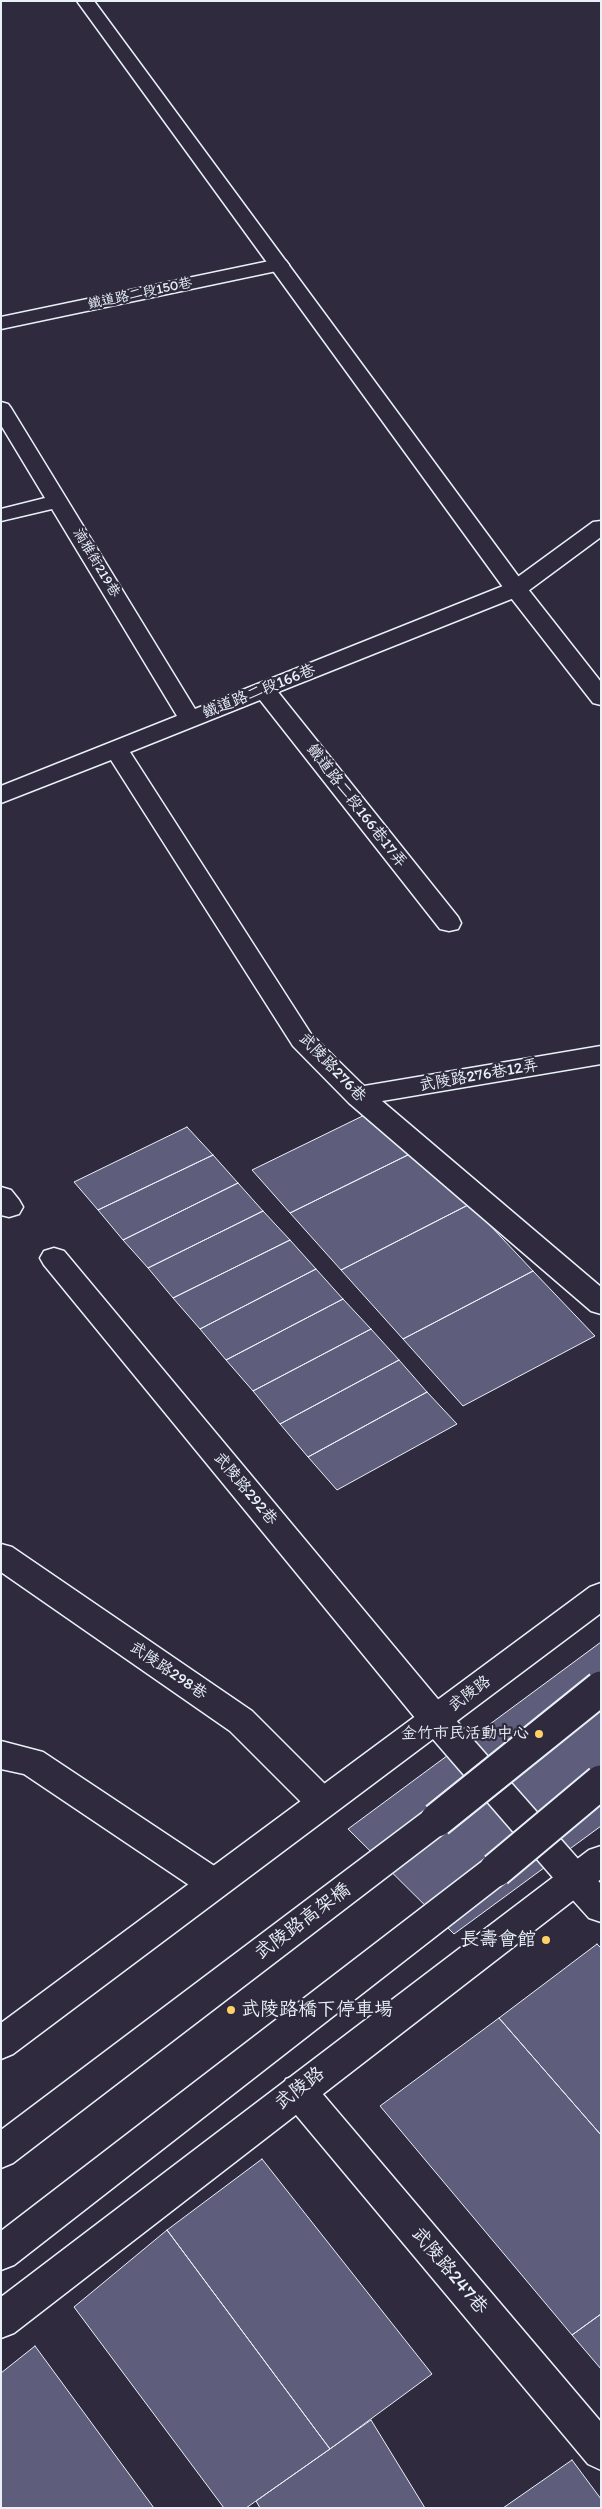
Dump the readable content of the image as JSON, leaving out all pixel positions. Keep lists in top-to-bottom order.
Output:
{
  "streets": {
    "main road": [
      "鐵道路二段150巷",
      "湳雅街219巷",
      "鐵道路二段166巷",
      "鐵道路二段166巷17弄",
      "武陵路276巷",
      "武陵路276巷12弄",
      "武陵路292巷",
      "武陵路298巷",
      "武陵路",
      "武陵路高架橋",
      "武陵路247巷"
    ]
  },
  "crossings": [
    ["湳雅街219巷", "鐵道路二段166巷"],
    ["鐵道路二段166巷", "鐵道路二段166巷17弄"],
    ["鐵道路二段166巷", "武陵路276巷"],
    ["武陵路276巷", "武陵路276巷12弄"],
    ["武陵路292巷", "武陵路"],
    ["武陵路298巷", "武陵路"],
    ["武陵路", "武陵路247巷"]
  ],
  "places": ["金竹市民活動中心", "長壽會館", "武陵路橋下停車場"]
}
